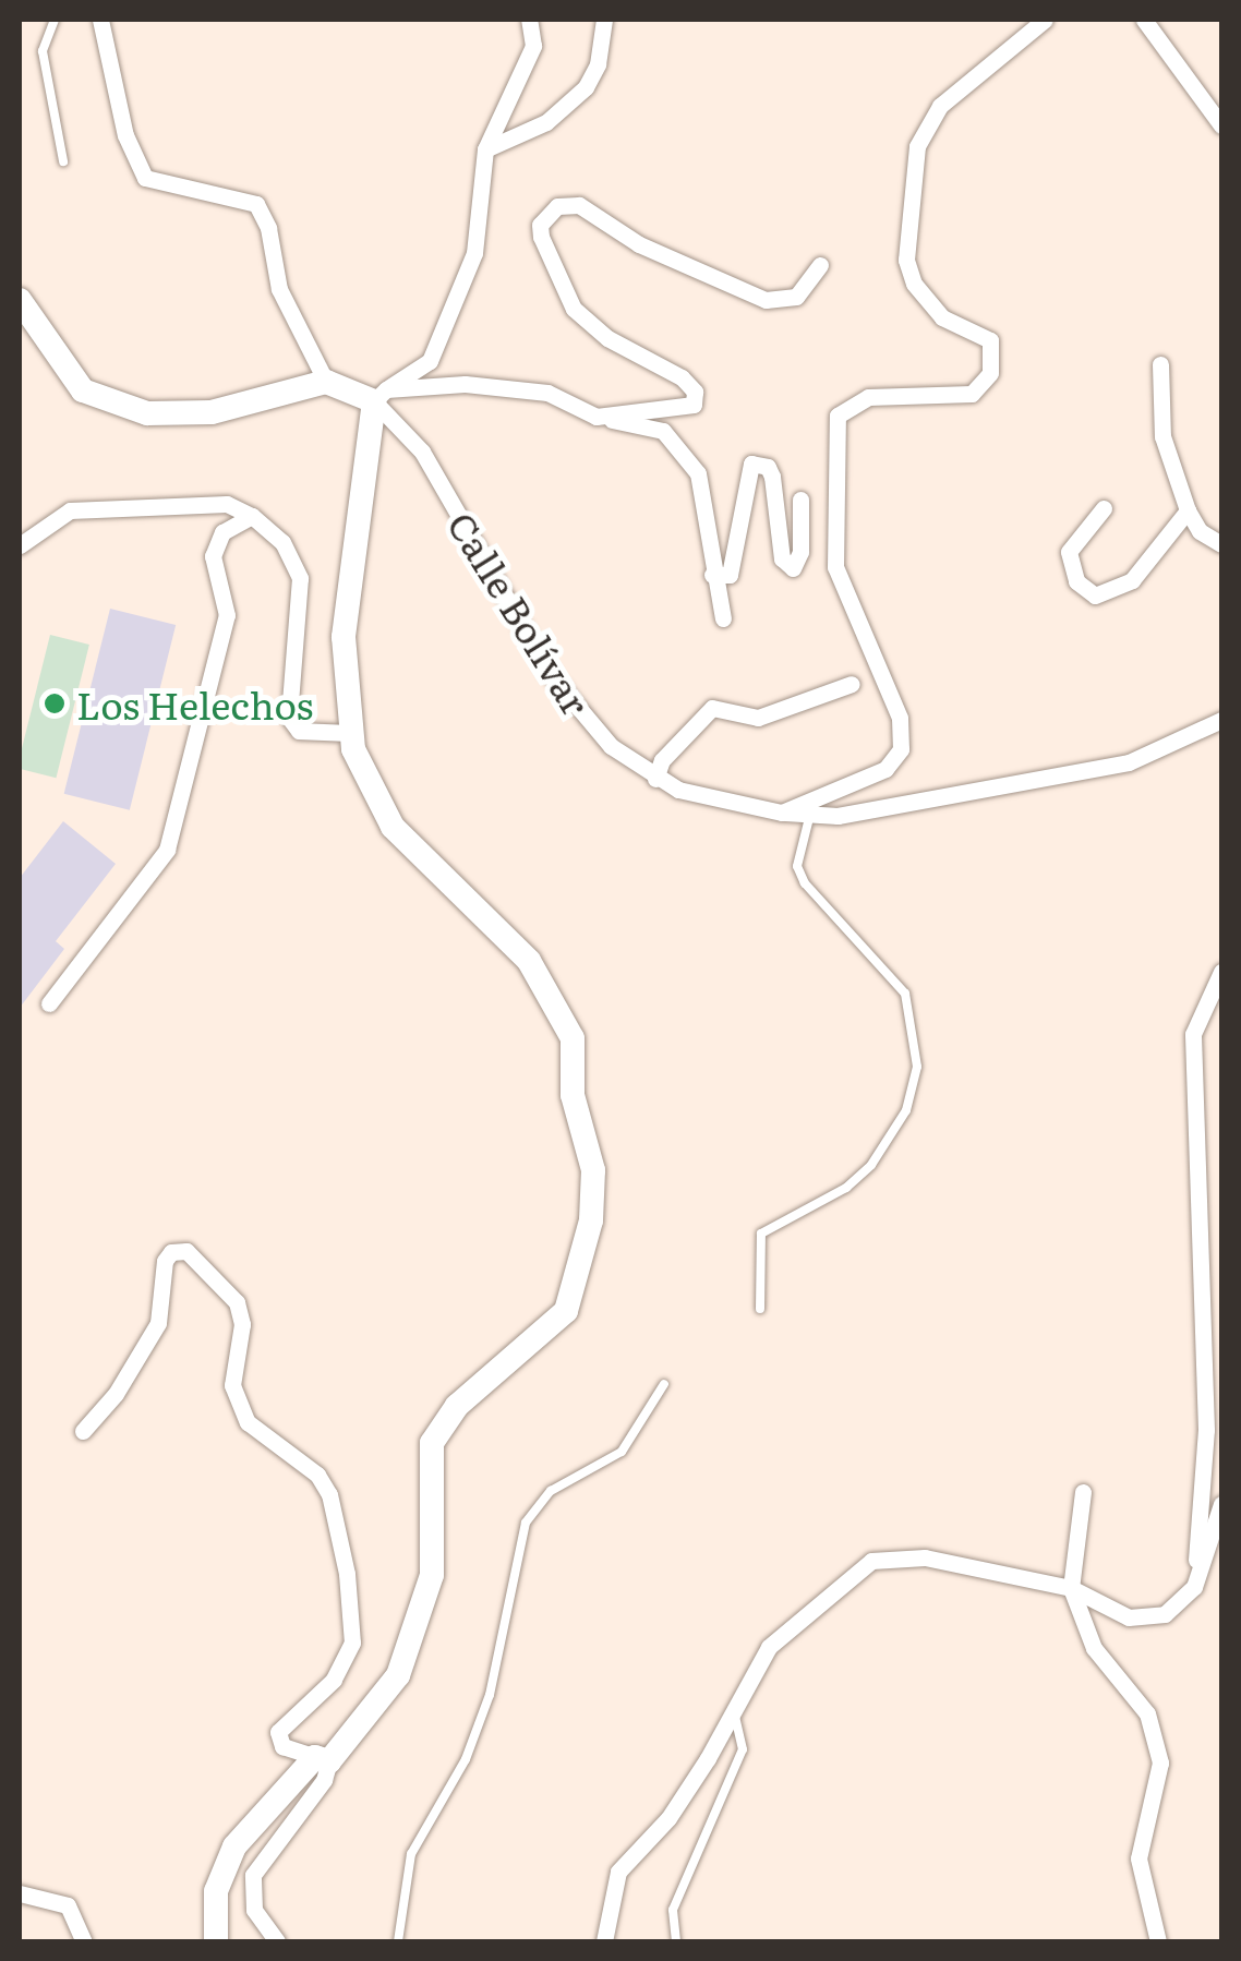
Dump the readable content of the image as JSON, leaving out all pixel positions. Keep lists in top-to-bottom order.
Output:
{
  "streets": {
    "street": ["Calle Bolívar"]
  },
  "places": ["Los Helechos"]
}
